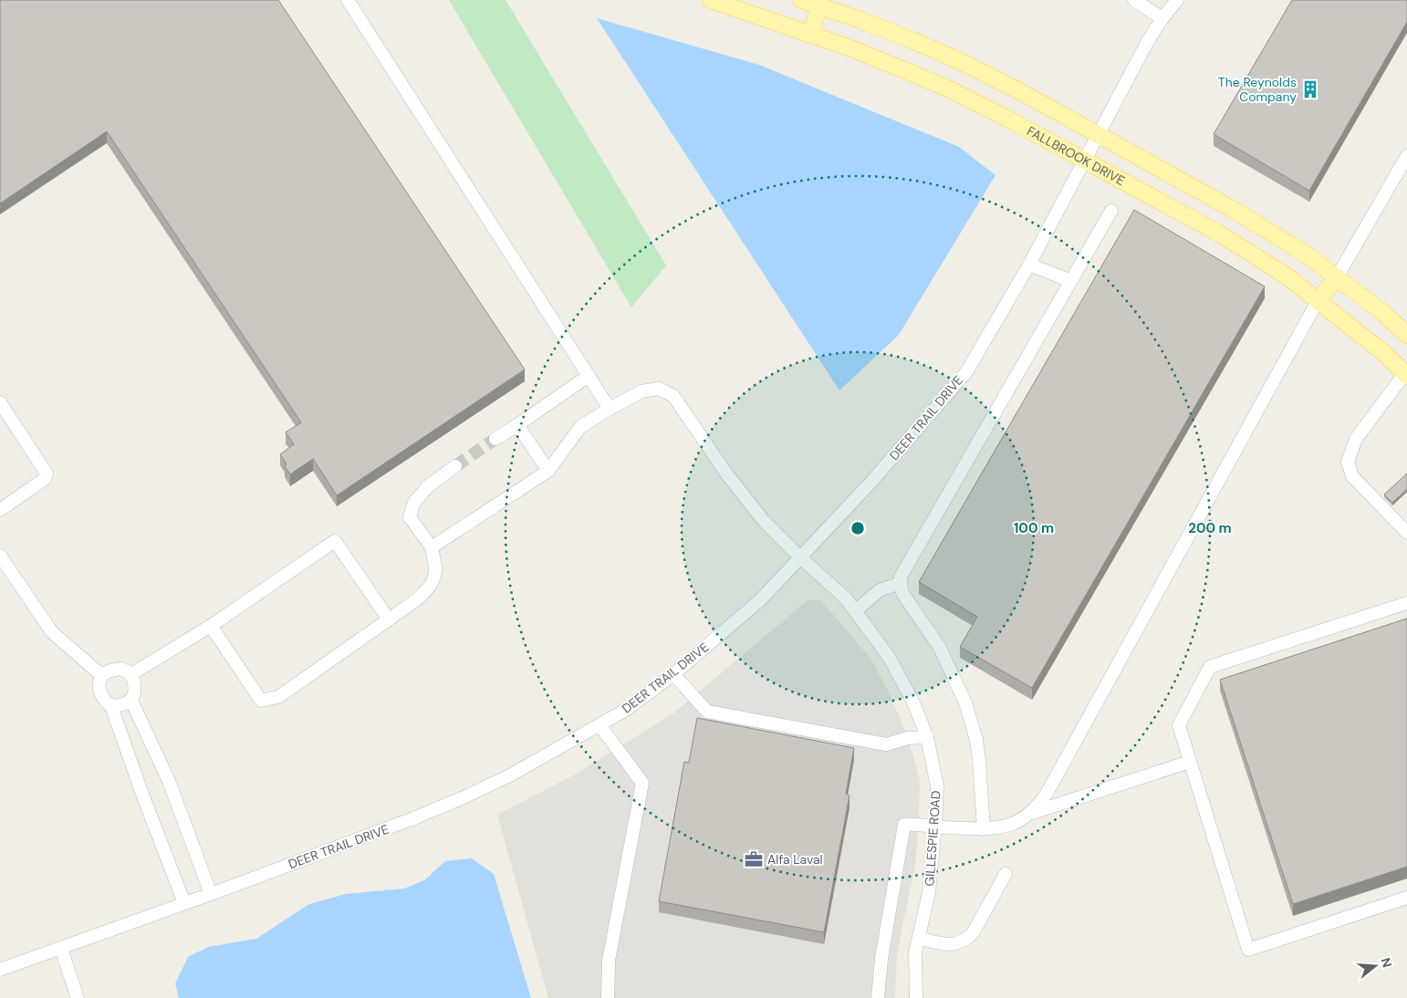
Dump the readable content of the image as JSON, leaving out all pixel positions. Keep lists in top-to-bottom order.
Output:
{
  "streets": {
    "main road": ["FALLBROOK DRIVE"],
    "street": ["DEER TRAIL DRIVE", "GILLESPIE ROAD"]
  },
  "crossings": [
    ["FALLBROOK DRIVE", "DEER TRAIL DRIVE"],
    ["DEER TRAIL DRIVE", "GILLESPIE ROAD"]
  ],
  "places": {
    "building": ["The Reynolds Company"],
    "office": ["Alfa Laval"]
  },
  "north": "right",
  "rings": ["100 m", "200 m"]
}
